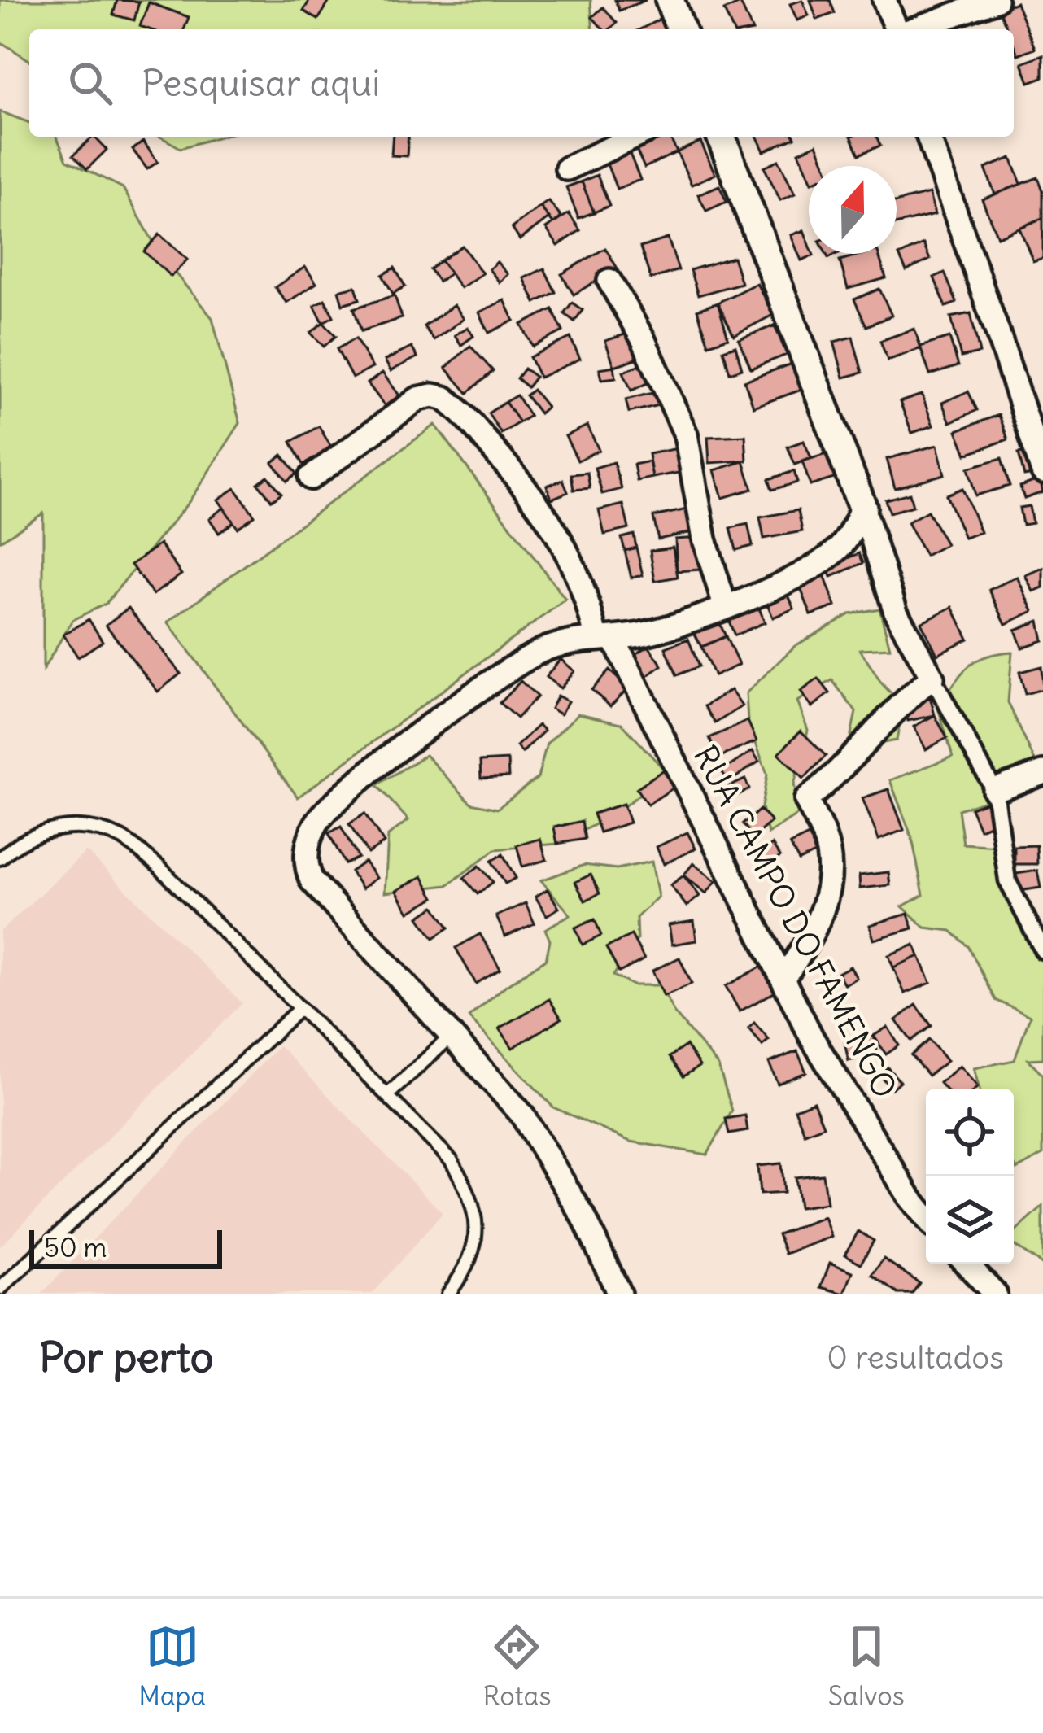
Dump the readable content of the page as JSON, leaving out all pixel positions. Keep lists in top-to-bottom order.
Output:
{
  "streets": {
    "street": ["RUA CAMPO DO FAMENGO"]
  },
  "scale_bar": "50 m",
  "north": "top",
  "page": {
    "search": "Pesquisar aqui",
    "scale": "50 m",
    "heading": ["Por perto", "0 resultados"],
    "nav": ["Mapa", "Rotas", "Salvos"]
  }
}
